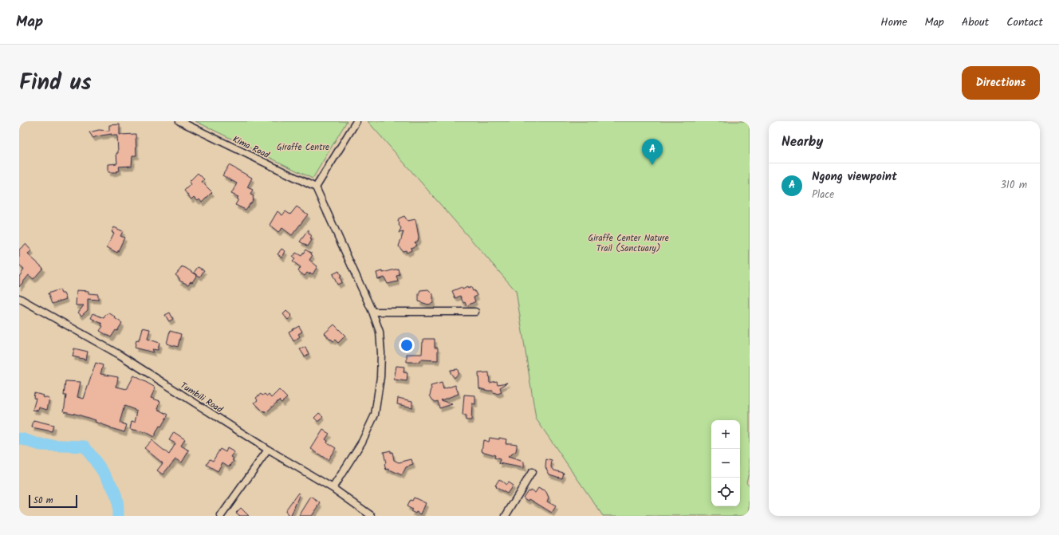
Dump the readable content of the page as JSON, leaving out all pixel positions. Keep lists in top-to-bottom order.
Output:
{
  "streets": {
    "street": ["Kima Road", "Tumbili Road"]
  },
  "parks": ["Giraffe Centre", "Giraffe Center Nature Trail (Sanctuary)"],
  "scale_bar": "50 m",
  "page": {
    "header": "Map",
    "nav": [
      "Home",
      "Map",
      "About",
      "Contact"
    ],
    "title": "Find us",
    "buttons": "Directions",
    "heading": "Nearby",
    "pins": "A",
    "list": [
      {
        "mark": "A",
        "name": "Ngong viewpoint",
        "note": "Place",
        "value": "310 m"
      }
    ],
    "map_buttons": ["+", "−"],
    "scale": "50 m"
  }
}
